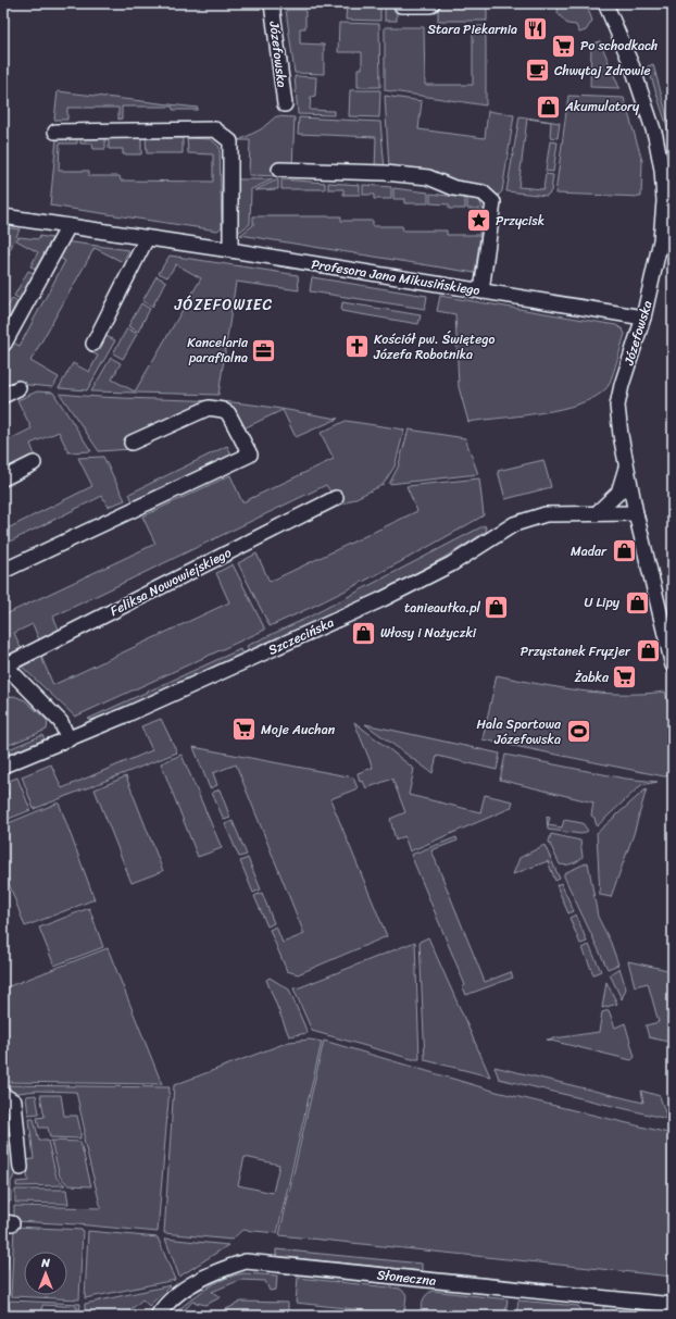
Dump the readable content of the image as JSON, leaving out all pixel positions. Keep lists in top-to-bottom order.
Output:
{
  "streets": {
    "street": [
      "Józefowska",
      "Profesora Jana Mikusińskiego",
      "Feliksa Nowowiejskiego",
      "Szczecińska",
      "Słoneczna"
    ]
  },
  "crossings": [
    ["Józefowska", "Profesora Jana Mikusińskiego"],
    ["Józefowska", "Szczecińska"],
    ["Feliksa Nowowiejskiego", "Szczecińska"]
  ],
  "districts": ["JÓZEFOWIEC"],
  "places": {
    "restaurant": ["Stara Piekarnia"],
    "supermarket": ["Po schodkach", "Żabka", "Moje Auchan"],
    "cafe": ["Chwytaj Zdrowie"],
    "shop": [
      "Akumulatory",
      "Madar",
      "U Lipy",
      "tanieautka.pl",
      "Włosy i Nożyczki",
      "Przystanek Fryzjer"
    ],
    "place": ["Przycisk"],
    "church": ["Kościół pw. Świętego Józefa Robotnika"],
    "office": ["Kancelaria parafialna"],
    "sports": ["Hala Sportowa Józefowska"]
  },
  "north": "top"
}
